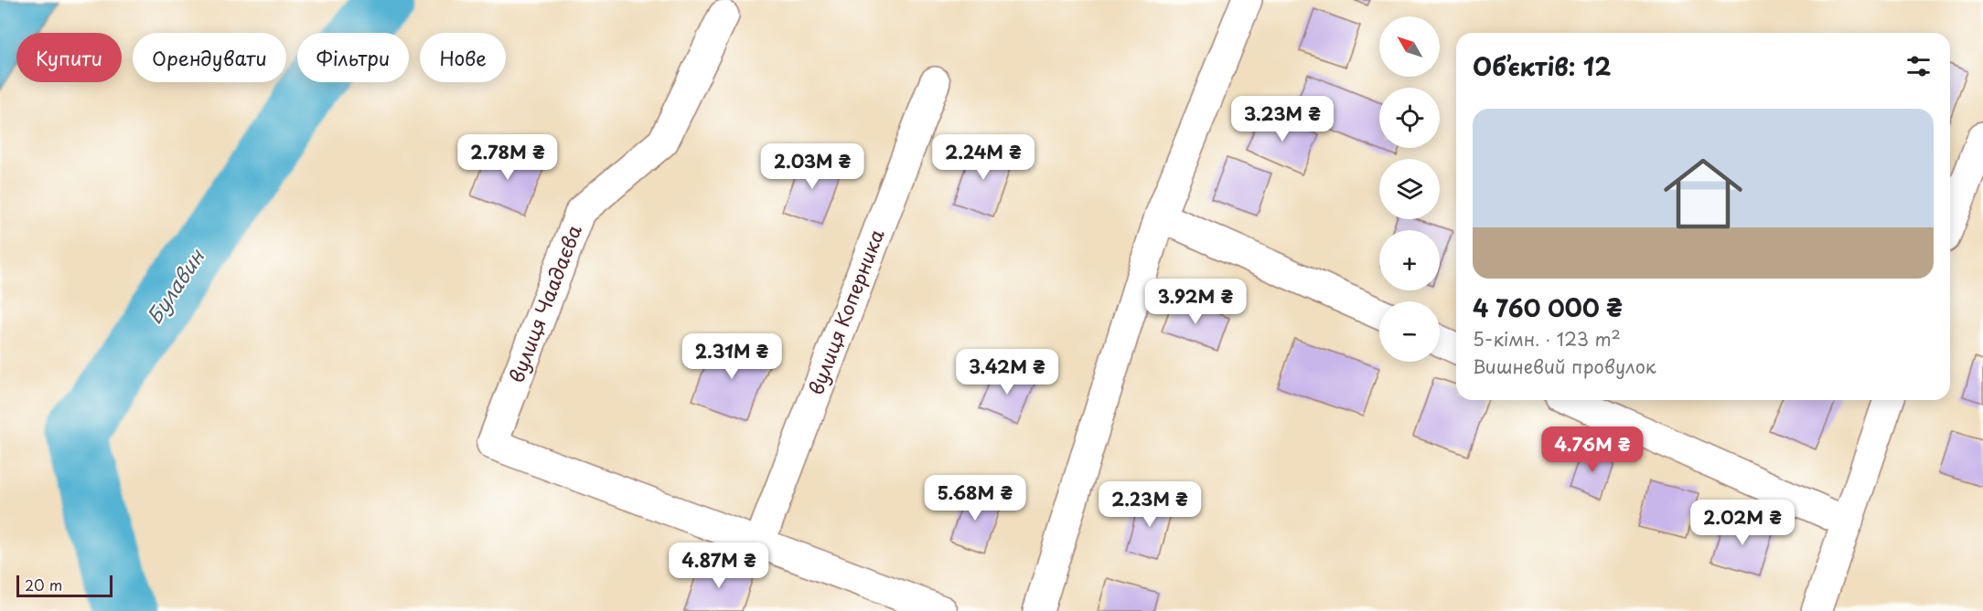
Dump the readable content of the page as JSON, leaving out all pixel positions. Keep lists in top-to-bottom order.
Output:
{
  "streets": {
    "street": ["вулиця Чаадаєва", "вулиця Коперника"]
  },
  "crossings": [
    ["вулиця Чаадаєва", "вулиця Коперника"]
  ],
  "water": ["Булавин"],
  "scale_bar": "20 m",
  "north": "top left",
  "page": {
    "map_buttons": ["+", "−"],
    "chip": [
      "Купити",
      "Орендувати",
      "Фільтри",
      "Нове"
    ],
    "heading": "Об’єктів: 12",
    "price": [
      "3.23M ₴",
      "2.78M ₴",
      "2.24M ₴",
      "2.03M ₴",
      "3.92M ₴",
      "2.31M ₴",
      "3.42M ₴",
      "4.76M ₴",
      "5.68M ₴",
      "2.23M ₴",
      "2.02M ₴",
      "4.87M ₴"
    ],
    "list": [
      {
        "name": "4 760 000 ₴",
        "note": "5-кімн. · 123 m² · Вишневий провулок"
      }
    ],
    "scale": "20 m"
  }
}
